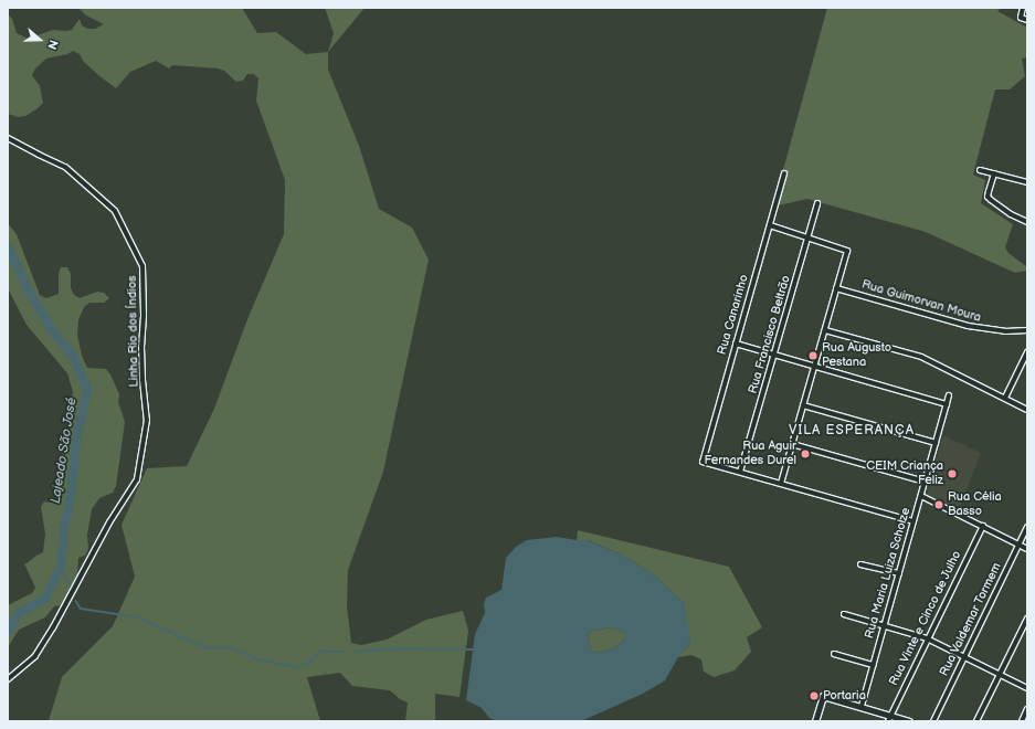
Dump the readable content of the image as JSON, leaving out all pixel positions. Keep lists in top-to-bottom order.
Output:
{
  "streets": {
    "street": [
      "Rua Guimorvan Moura",
      "Rua Canarinho",
      "Linha Rio dos Índios",
      "Rua Francisco Beltrão",
      "Rua Maria Luiza Scholze",
      "Rua Vinte e Cinco de Julho",
      "Rua Valdemar Tormem"
    ]
  },
  "crossings": [
    ["Rua Canarinho", "Rua Francisco Beltrão"]
  ],
  "districts": ["VILA ESPERANÇA"],
  "water": ["Lajeado São José"],
  "places": [
    "Rua Augusto Pestana",
    "Rua Aguir Fernandes Durel",
    "CEIM Criança Feliz",
    "Rua Célia Basso",
    "Portaria"
  ],
  "north": "right"
}
